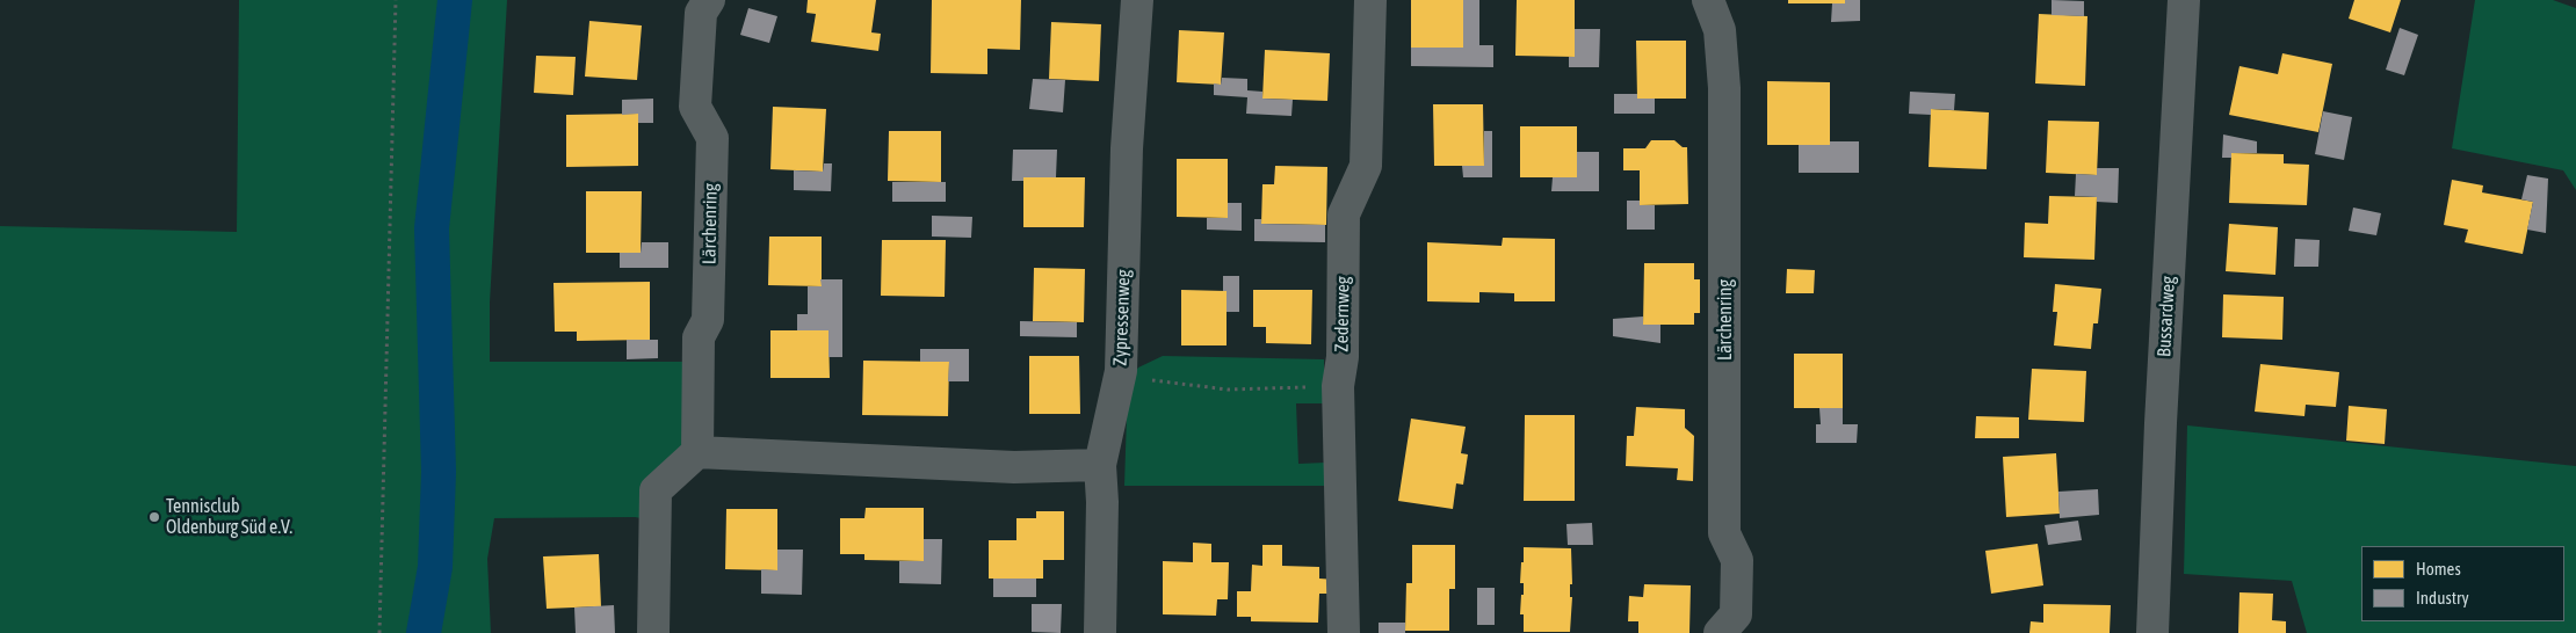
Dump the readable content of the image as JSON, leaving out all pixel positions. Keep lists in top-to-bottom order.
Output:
{
  "streets": {
    "street": [
      "Lärchenring",
      "Zedernweg",
      "Bussardweg",
      "Zypressenweg"
    ]
  },
  "places": ["Tennisclub Oldenburg Süd e.V."],
  "legend": ["Homes", "Industry"]
}
